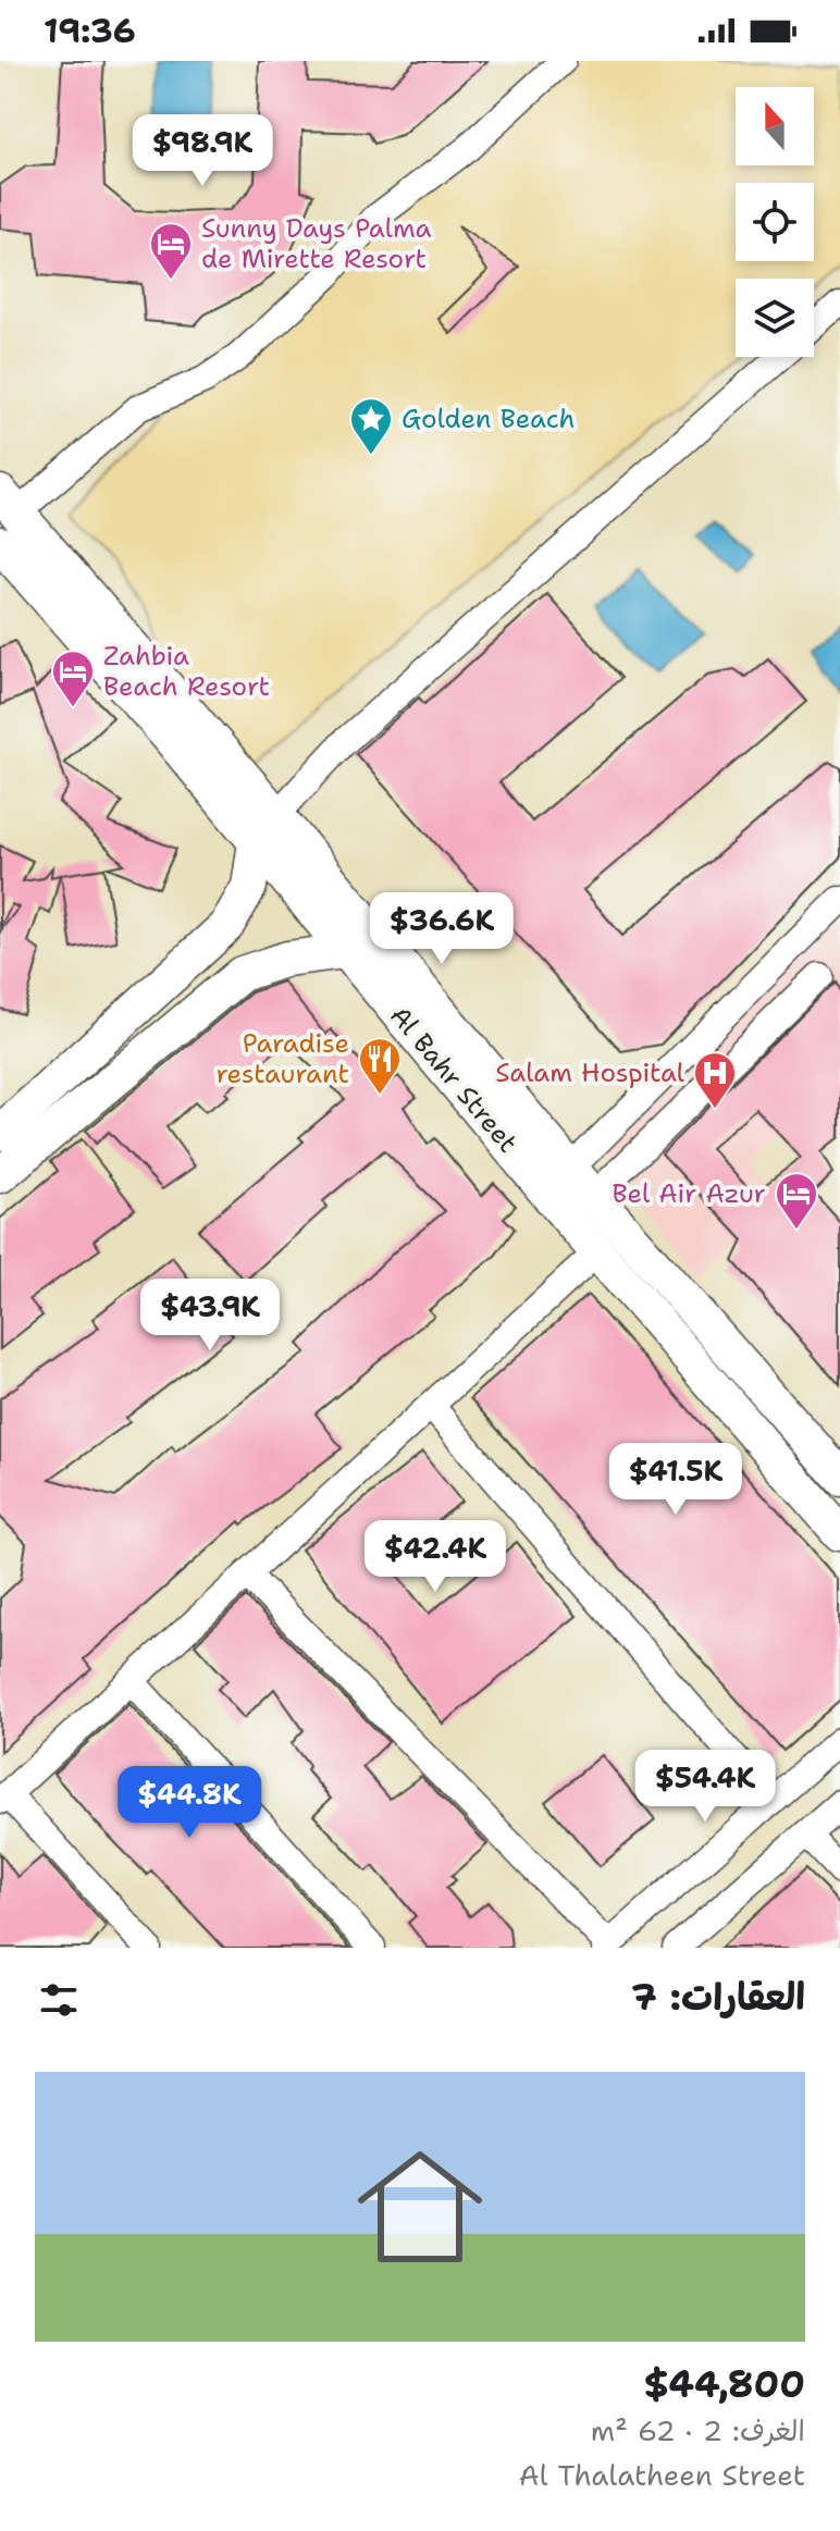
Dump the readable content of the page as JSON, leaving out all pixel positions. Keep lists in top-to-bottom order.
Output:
{
  "streets": {
    "main road": ["Al Bahr Street"]
  },
  "places": {
    "hotel": ["Sunny Days Palma de Mirette Resort", "Zahbia Beach Resort", "Bel Air Azur"],
    "place": ["Golden Beach"],
    "restaurant": ["Paradise restaurant"],
    "hospital": ["Salam Hospital"]
  },
  "north": "top",
  "page": {
    "status": "19:36",
    "price": [
      "$98.9K",
      "$36.6K",
      "$43.9K",
      "$41.5K",
      "$42.4K",
      "$54.4K",
      "$44.8K"
    ],
    "heading": "العقارات: 7",
    "list": [
      {
        "name": "$44,800",
        "note": "الغرف: 2 · 62 m² · Al Thalatheen Street"
      }
    ]
  }
}
